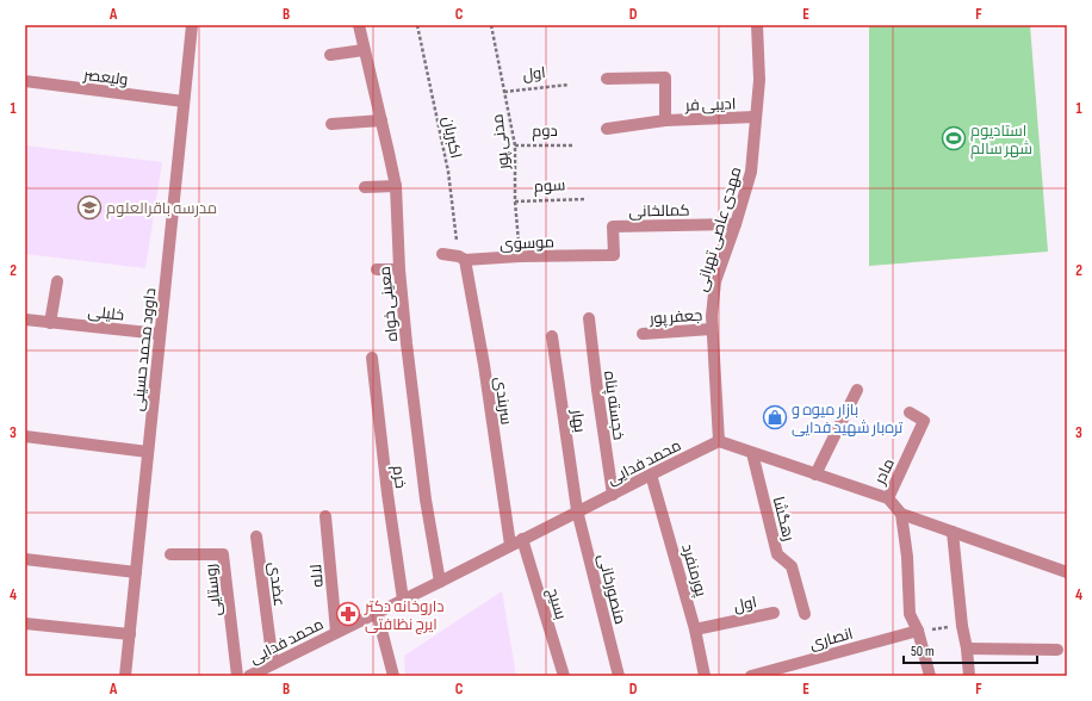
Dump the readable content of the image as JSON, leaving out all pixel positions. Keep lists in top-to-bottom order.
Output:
{
  "streets": {
    "street": [
      "اول",
      "ولیعصر",
      "ادیبی فر",
      "کمالخانی",
      "مهدی عاصی تهرانی",
      "موسوی",
      "معینی خواه",
      "خلیلی",
      "جعفر پور",
      "داوود محمد حسینی",
      "سربندی",
      "خجسته پناه",
      "بهار",
      "محمد فدایی",
      "مادر",
      "خرم",
      "رهگشا",
      "پورمنفرد",
      "لاله",
      "عضدی",
      "منصورخانی",
      "روستایی",
      "بسیج",
      "انصاری"
    ],
    "path": [
      "دوم",
      "اکبریان",
      "مدنی پور",
      "سوم"
    ]
  },
  "crossings": [
    ["اول", "مدنی پور"],
    ["اول", "پورمنفرد"],
    ["ولیعصر", "داوود محمد حسینی"],
    ["ادیبی فر", "مهدی عاصی تهرانی"],
    ["دوم", "مدنی پور"],
    ["اکبریان", "موسوی"],
    ["اکبریان", "سربندی"],
    ["مدنی پور", "سوم"],
    ["مدنی پور", "موسوی"],
    ["کمالخانی", "مهدی عاصی تهرانی"],
    ["کمالخانی", "موسوی"],
    ["مهدی عاصی تهرانی", "جعفر پور"],
    ["مهدی عاصی تهرانی", "محمد فدایی"],
    ["موسوی", "سربندی"],
    ["معینی خواه", "محمد فدایی"],
    ["خلیلی", "داوود محمد حسینی"],
    ["سربندی", "محمد فدایی"],
    ["خجسته پناه", "محمد فدایی"],
    ["بهار", "محمد فدایی"],
    ["بهار", "منصورخانی"],
    ["محمد فدایی", "خرم"],
    ["محمد فدایی", "پورمنفرد"],
    ["محمد فدایی", "لاله"],
    ["محمد فدایی", "عضدی"],
    ["محمد فدایی", "منصورخانی"],
    ["محمد فدایی", "بسیج"]
  ],
  "places": {
    "sports": ["استادیوم شهر سالم"],
    "school or university": ["مدرسه باقرالعلوم"],
    "shop": ["بازار میوه و تره‌بار شهید فدایی"],
    "pharmacy": ["داروخانه دکتر ایرج نظافتی"]
  },
  "scale_bar": "50 m",
  "grid": {
    "columns": [
      "A",
      "B",
      "C",
      "D",
      "E",
      "F"
    ],
    "rows": [
      "1",
      "2",
      "3",
      "4"
    ]
  }
}
